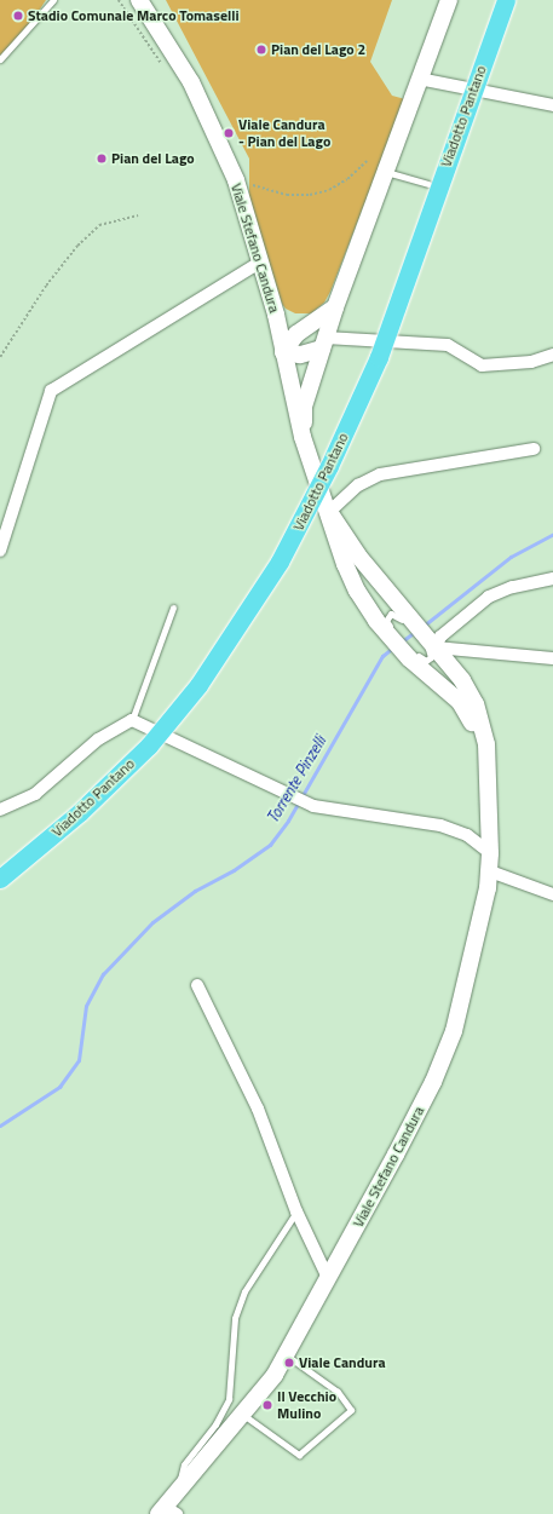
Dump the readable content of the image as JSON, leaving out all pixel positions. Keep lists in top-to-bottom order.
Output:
{
  "streets": {
    "main road": ["Viadotto Pantano", "Viale Stefano Candura"]
  },
  "water": ["Torrente Pinzelli"],
  "places": [
    "Stadio Comunale Marco Tomaselli",
    "Pian del Lago 2",
    "Viale Candura - Pian del Lago",
    "Pian del Lago",
    "Viale Candura",
    "Il Vecchio Mulino"
  ]
}
